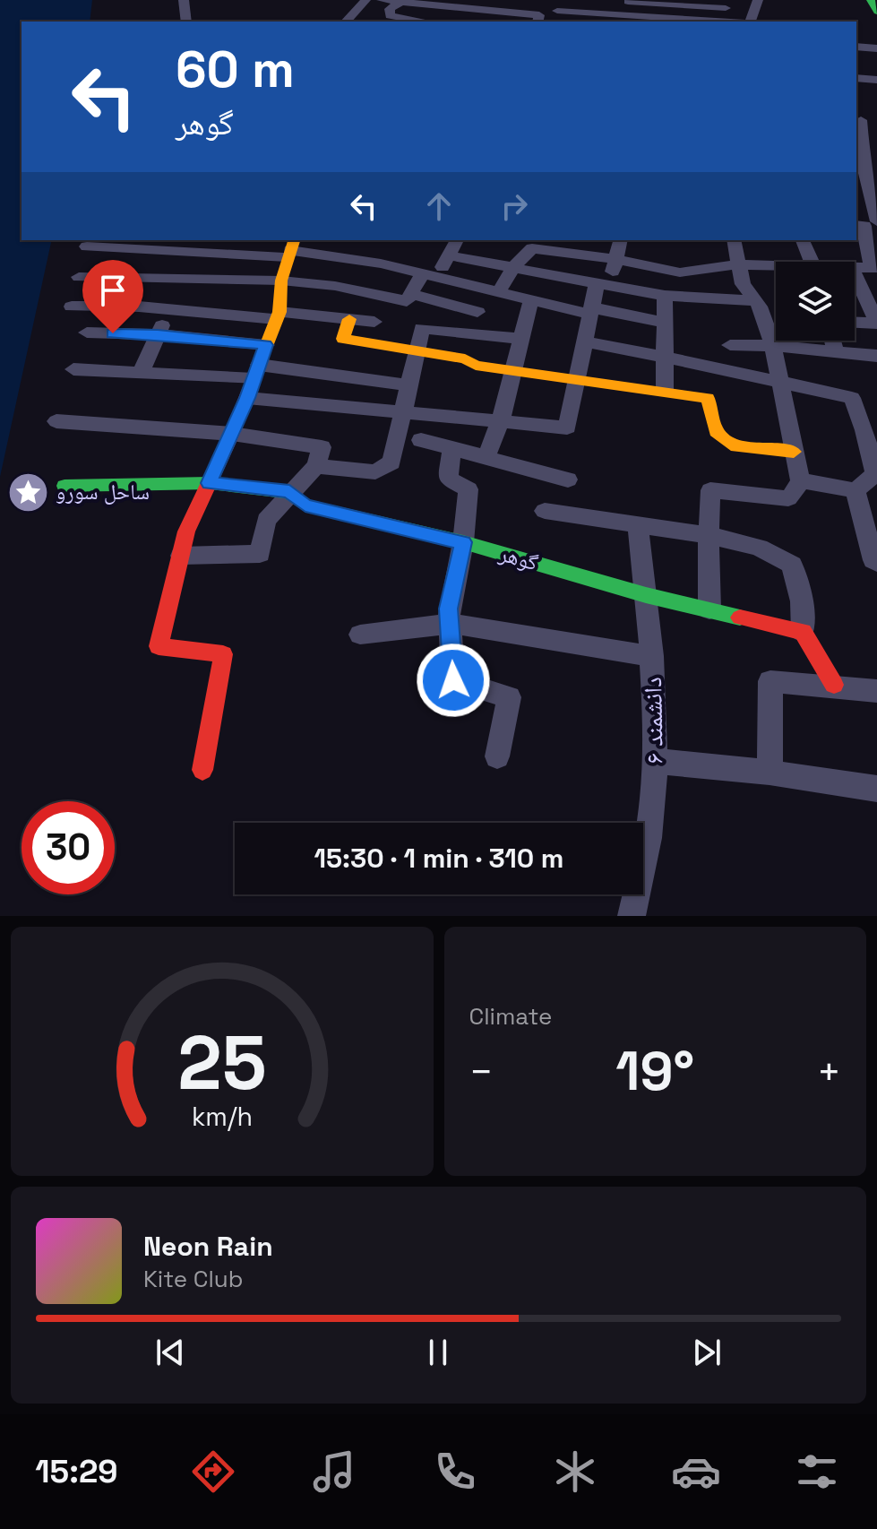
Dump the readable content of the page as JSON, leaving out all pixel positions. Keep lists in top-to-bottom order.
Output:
{
  "streets": {
    "street": ["گوهر", "دانشمند ۶"]
  },
  "crossings": [
    ["گوهر", "دانشمند ۶"]
  ],
  "places": {
    "place": ["ساحل سورو"]
  },
  "page": {
    "turn": ["60 m", "گوهر"],
    "limit": "30",
    "trip": "15:30 · 1 min · 310 m",
    "tile": "Climate",
    "heat": ["−", "19°", "+"],
    "song": ["Neon Rain", "Kite Club"],
    "tabs": "15:29",
    "gauge": ["25", "km/h"]
  }
}
